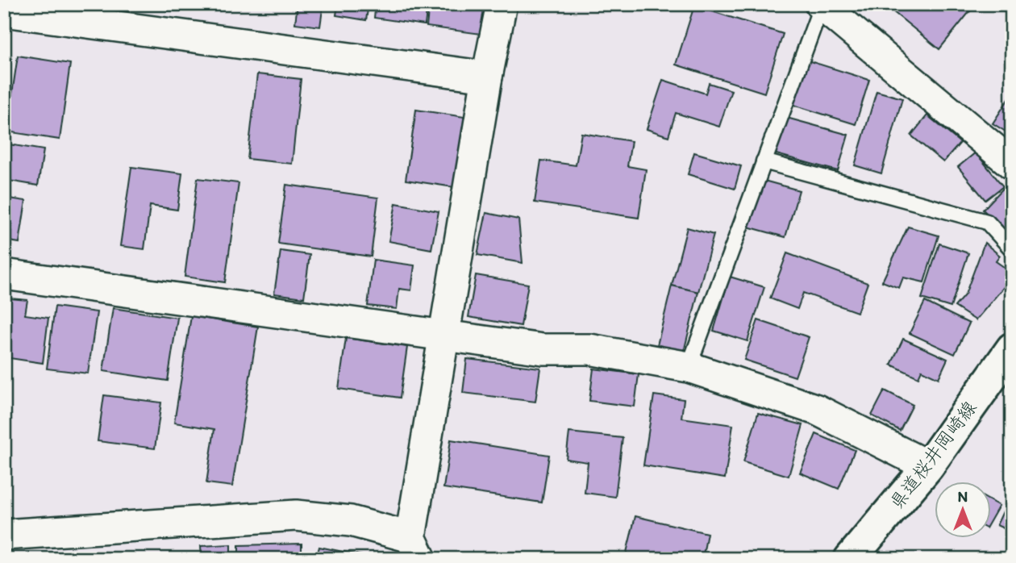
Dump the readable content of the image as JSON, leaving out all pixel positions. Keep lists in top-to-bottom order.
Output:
{
  "streets": {
    "main road": ["県道桜井岡崎線"]
  },
  "north": "top"
}
